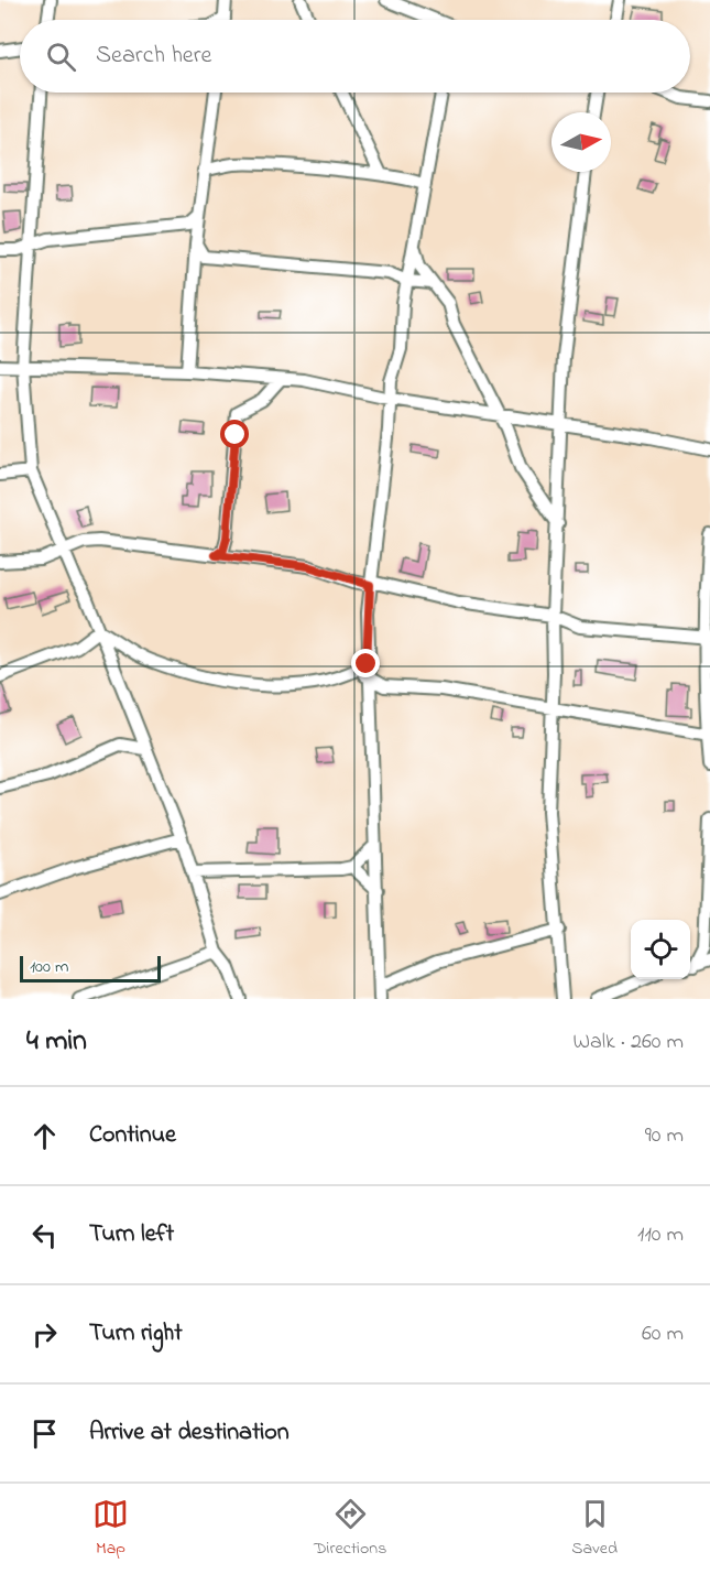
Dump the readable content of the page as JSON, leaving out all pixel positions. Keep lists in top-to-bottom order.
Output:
{
  "scale_bar": "100 m",
  "north": "right",
  "page": {
    "search": "Search here",
    "scale": "100 m",
    "heading": ["4 min", "Walk · 260 m"],
    "list": [
      ["Continue", "90 m"],
      ["Turn left", "110 m"],
      ["Turn right", "60 m"],
      "Arrive at destination"
    ],
    "nav": ["Map", "Directions", "Saved"]
  }
}
